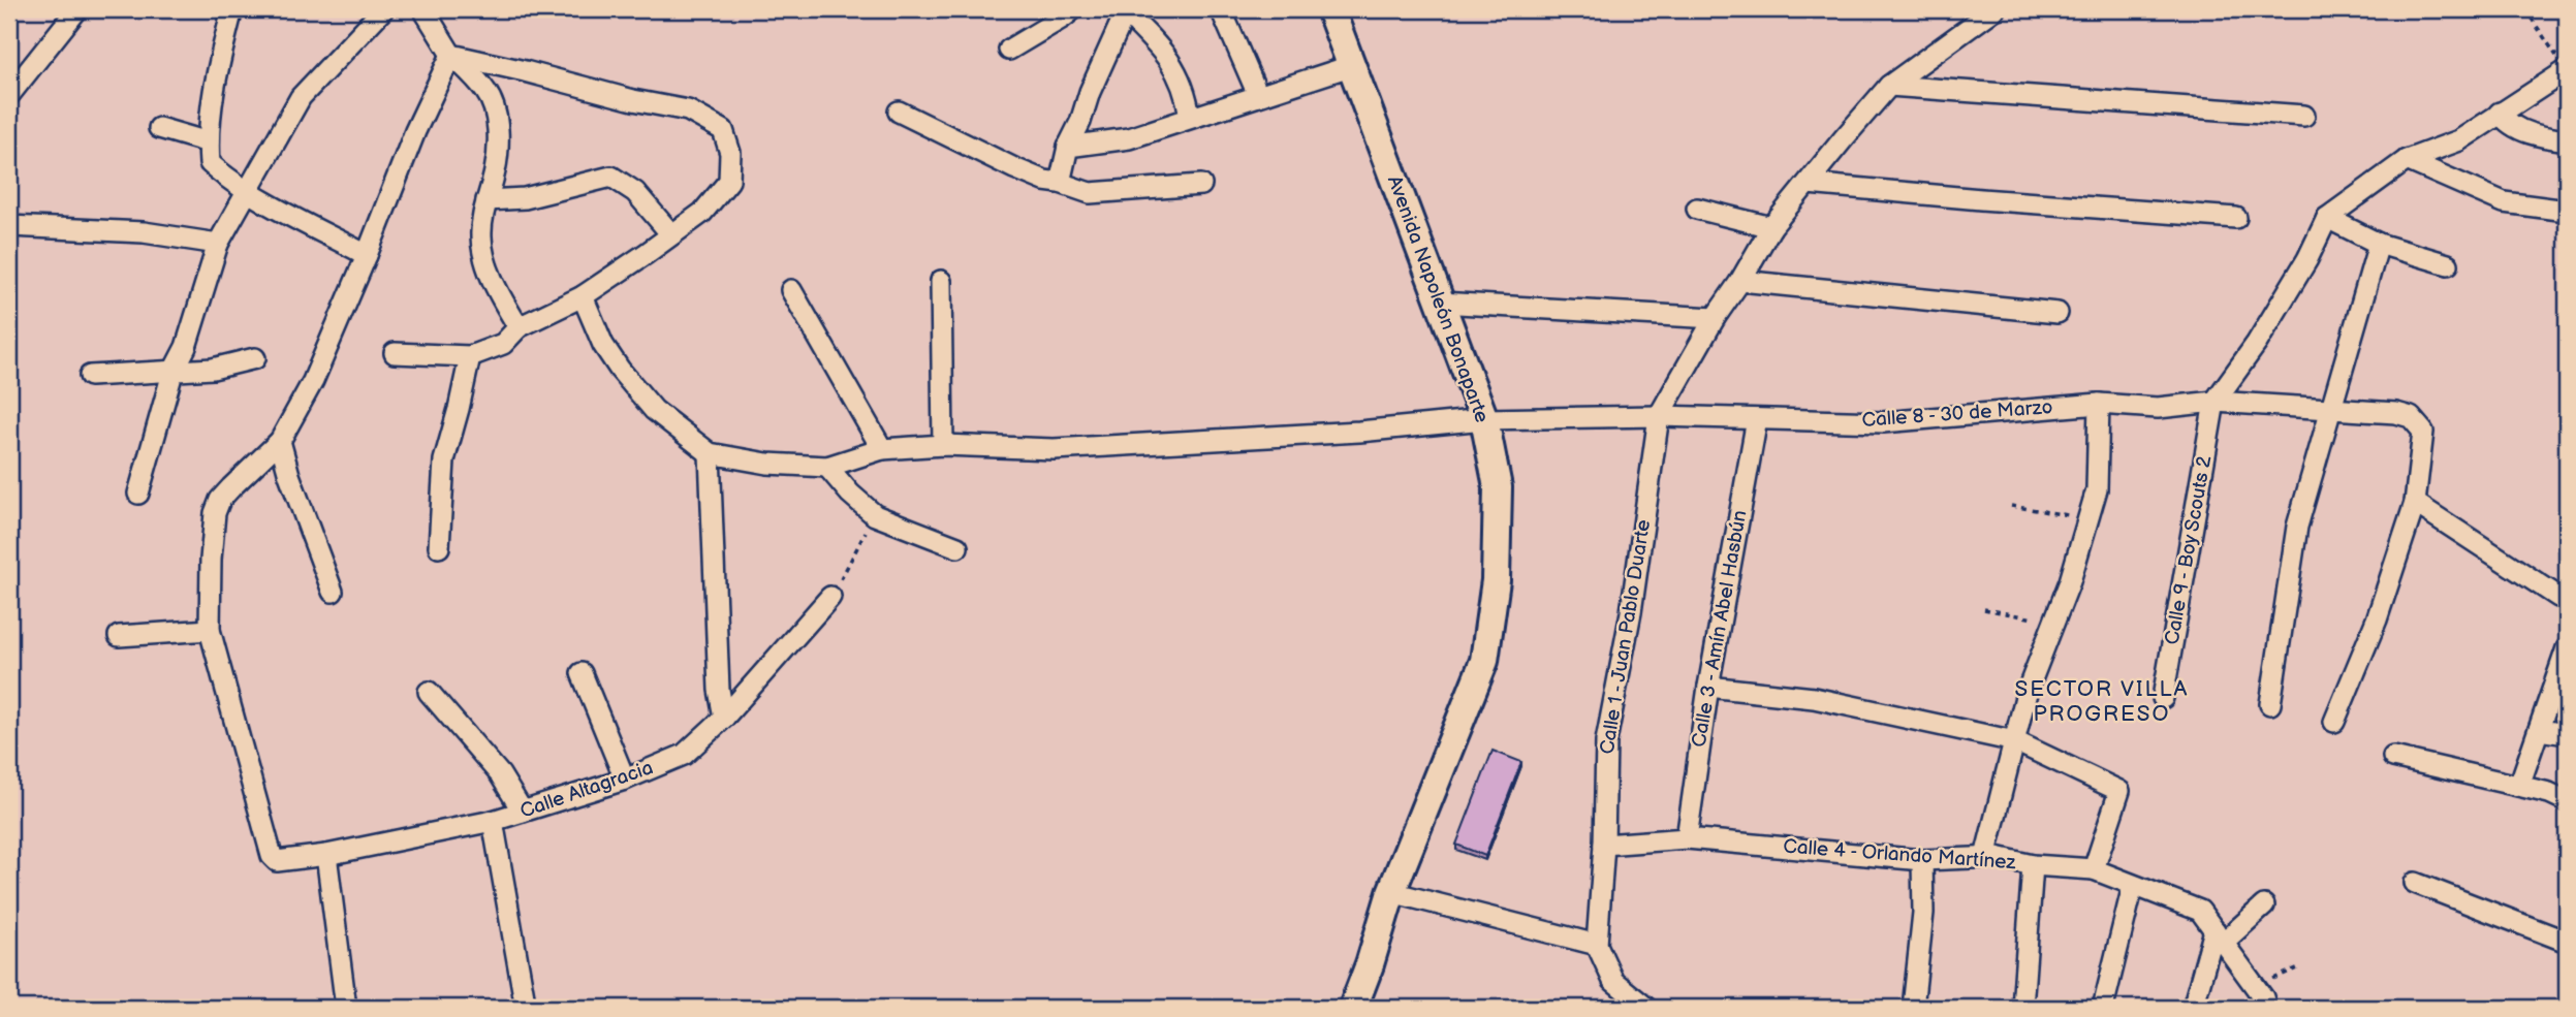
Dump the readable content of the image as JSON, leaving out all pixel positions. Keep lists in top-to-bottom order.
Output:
{
  "streets": {
    "main road": ["Avenida Napoleón Bonaparte"],
    "street": [
      "Calle 8 - 30 de Marzo",
      "Calle 9 - Boy Scouts 2",
      "Calle 3 - Amín Abel Hasbún",
      "Calle 1 - Juan Pablo Duarte",
      "Calle Altagracia",
      "Calle 4 - Orlando Martínez"
    ]
  },
  "crossings": [
    ["Avenida Napoleón Bonaparte", "Calle 8 - 30 de Marzo"],
    ["Calle 8 - 30 de Marzo", "Calle 9 - Boy Scouts 2"],
    ["Calle 8 - 30 de Marzo", "Calle 3 - Amín Abel Hasbún"],
    ["Calle 8 - 30 de Marzo", "Calle 1 - Juan Pablo Duarte"],
    ["Calle 3 - Amín Abel Hasbún", "Calle 4 - Orlando Martínez"],
    ["Calle 1 - Juan Pablo Duarte", "Calle 4 - Orlando Martínez"]
  ],
  "districts": ["SECTOR VILLA PROGRESO"]
}
